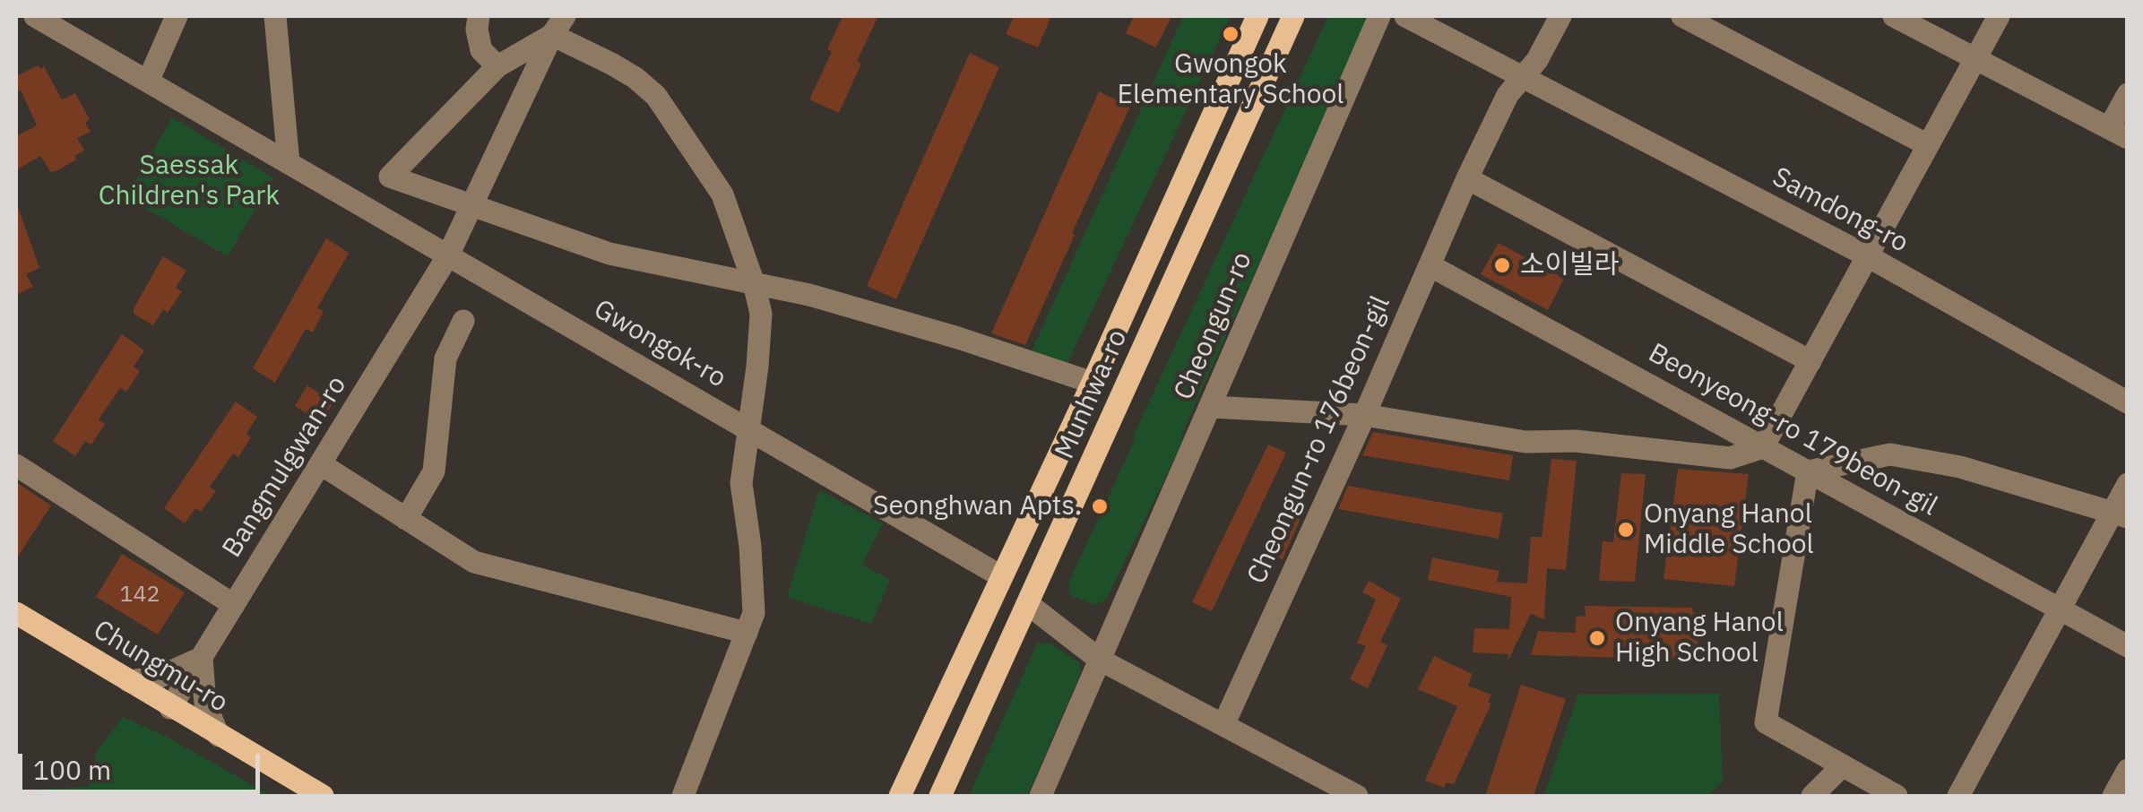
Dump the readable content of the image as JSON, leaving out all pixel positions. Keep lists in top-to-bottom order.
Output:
{
  "streets": {
    "main road": ["Munhwa-ro", "Chungmu-ro"],
    "street": [
      "Samdong-ro",
      "Cheongun-ro",
      "Gwongok-ro",
      "Beonyeong-ro 179beon-gil",
      "Cheongun-ro 176beon-gil",
      "Bangmulgwan-ro"
    ]
  },
  "crossings": [
    ["Samdong-ro", "Cheongun-ro 176beon-gil"],
    ["Gwongok-ro", "Munhwa-ro"],
    ["Gwongok-ro", "Bangmulgwan-ro"],
    ["Munhwa-ro", "Bangmulgwan-ro"],
    ["Beonyeong-ro 179beon-gil", "Cheongun-ro 176beon-gil"],
    ["Bangmulgwan-ro", "Chungmu-ro"]
  ],
  "parks": ["Saessak Children's Park"],
  "places": [
    "Gwongok Elementary School",
    "소이빌라",
    "Seonghwan Apts.",
    "Onyang Hanol Middle School",
    "Onyang Hanol High School"
  ],
  "house_numbers": ["142"],
  "scale_bar": "100 m"
}
